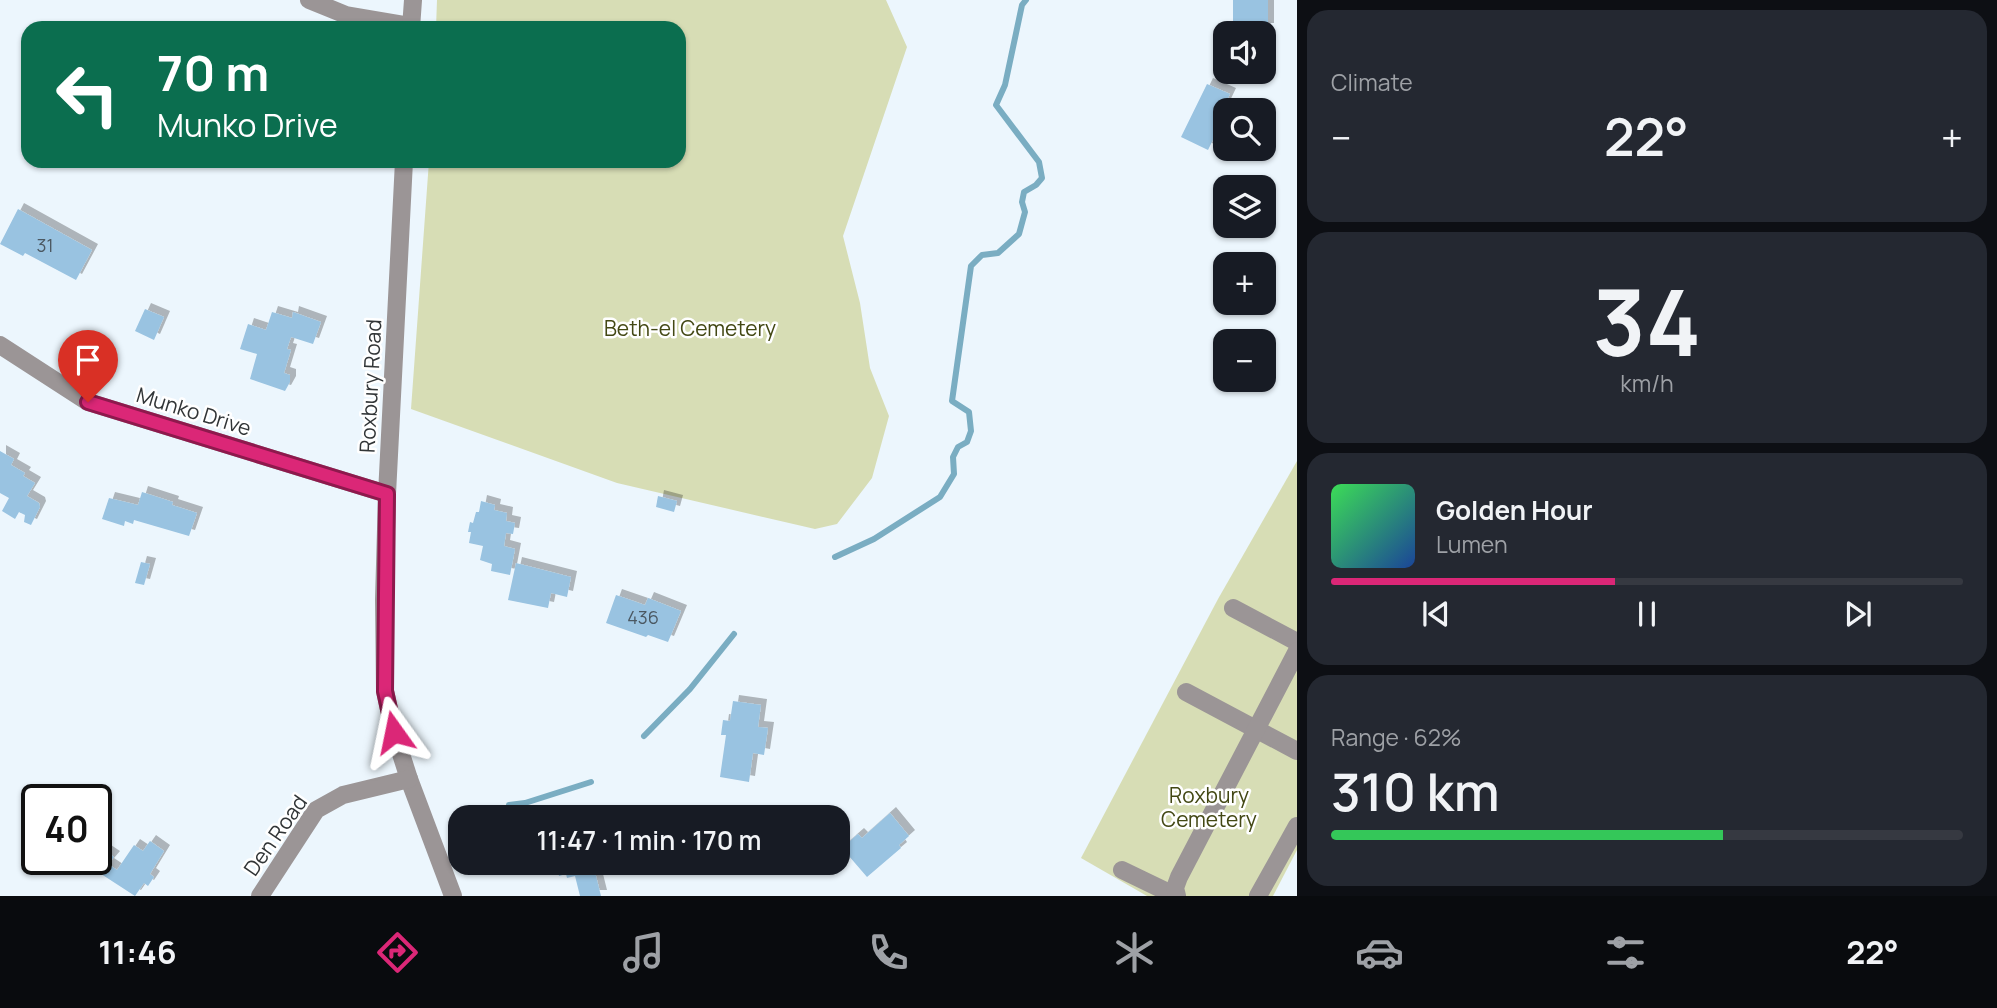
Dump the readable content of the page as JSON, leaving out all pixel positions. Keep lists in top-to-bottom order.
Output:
{
  "streets": {
    "street": ["Roxbury Road", "Munko Drive", "Den Road"]
  },
  "crossings": [
    ["Roxbury Road", "Munko Drive"],
    ["Roxbury Road", "Den Road"]
  ],
  "parks": ["Beth-el Cemetery", "Roxbury Cemetery"],
  "house_numbers": ["31", "436"],
  "page": {
    "tile": [
      "Climate",
      ["34", "km/h"],
      ["Range · 62%", "310 km"]
    ],
    "map_buttons": ["+", "−"],
    "turn": ["70 m", "Munko Drive"],
    "heat": ["−", "22°", "+"],
    "song": ["Golden Hour", "Lumen"],
    "limit": "40",
    "trip": "11:47 · 1 min · 170 m",
    "tabs": ["11:46", "22°"]
  }
}
